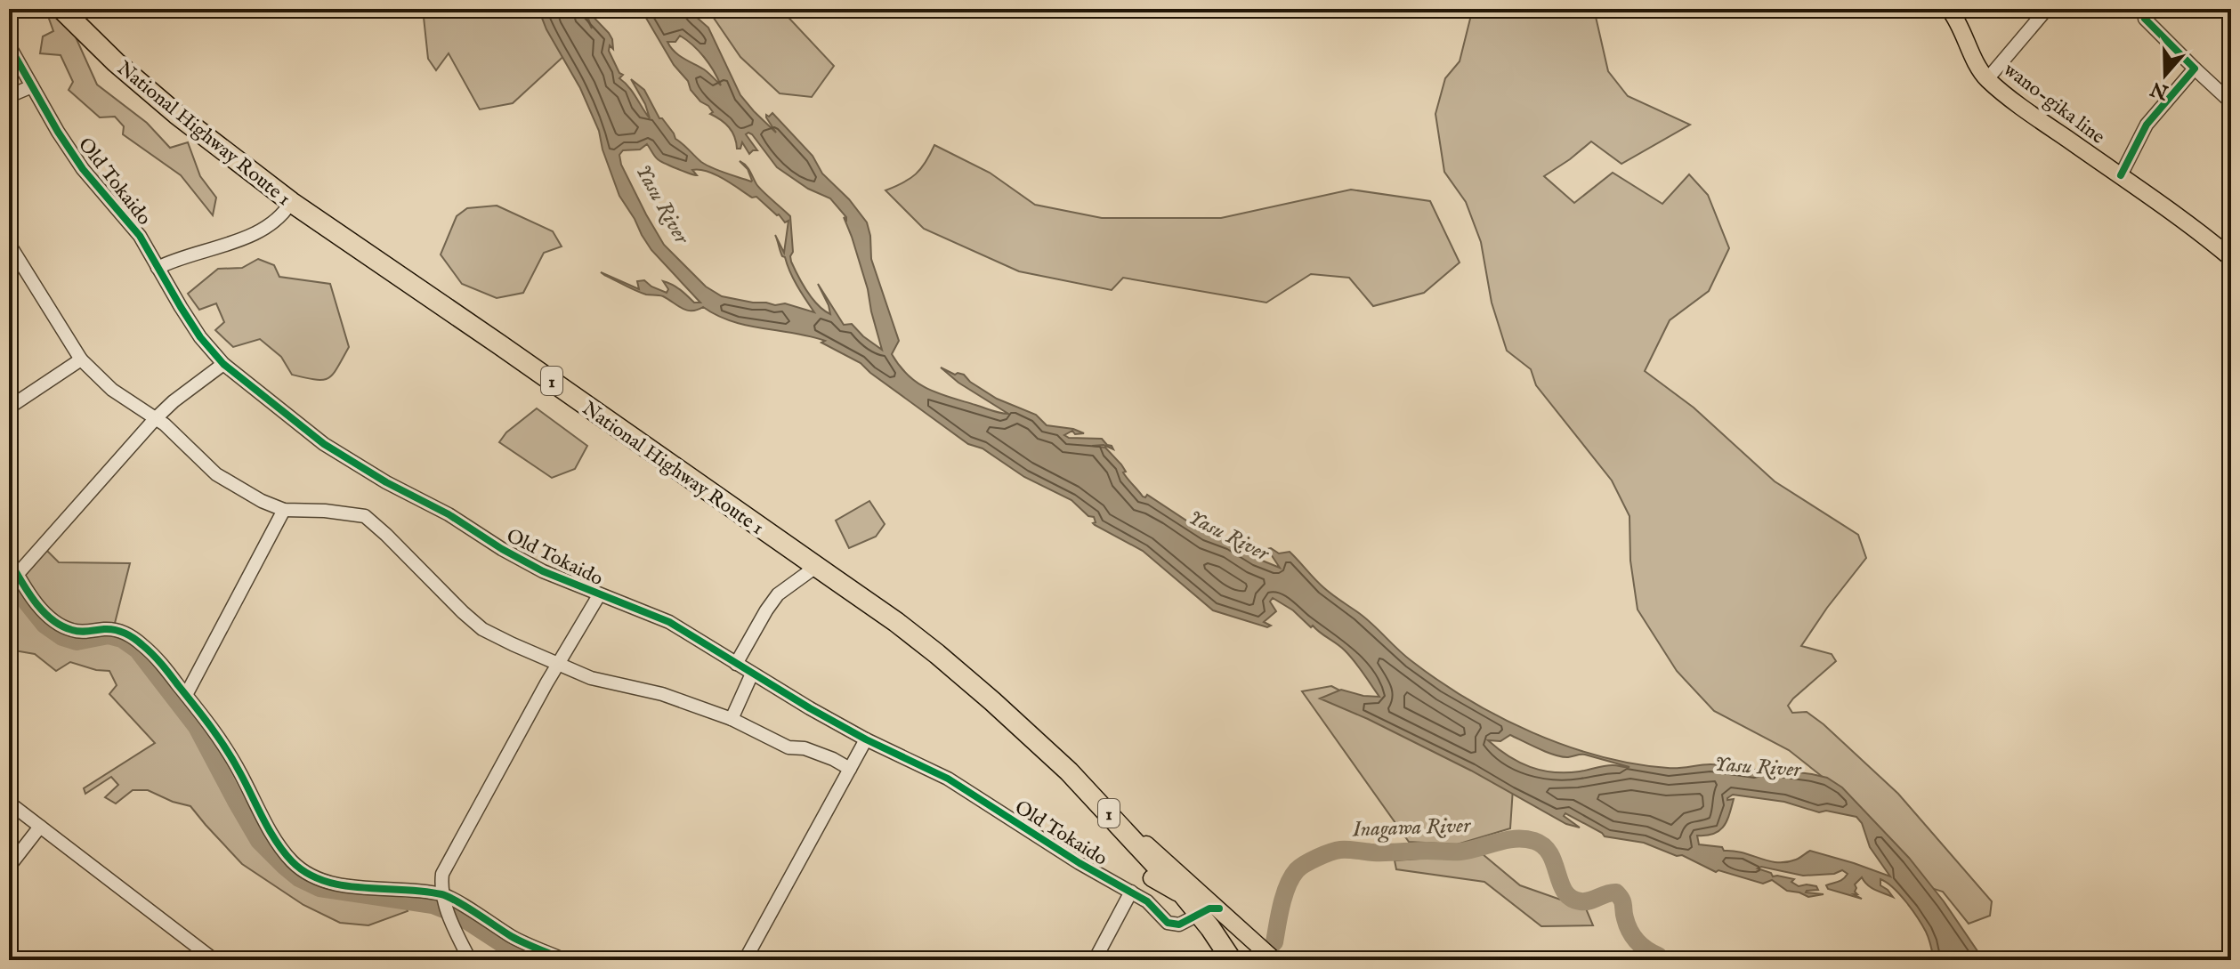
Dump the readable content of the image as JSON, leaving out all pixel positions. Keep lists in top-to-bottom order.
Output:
{
  "streets": {
    "highway": ["National Highway Route 1", "1"],
    "main road": ["wano-gika line"],
    "street": ["Old Tokaido"]
  },
  "crossings": [
    ["National Highway Route 1", "1"],
    ["Old Tokaido", "1"]
  ],
  "water": ["Yasu River", "Inagawa River"],
  "north": "bottom"
}
